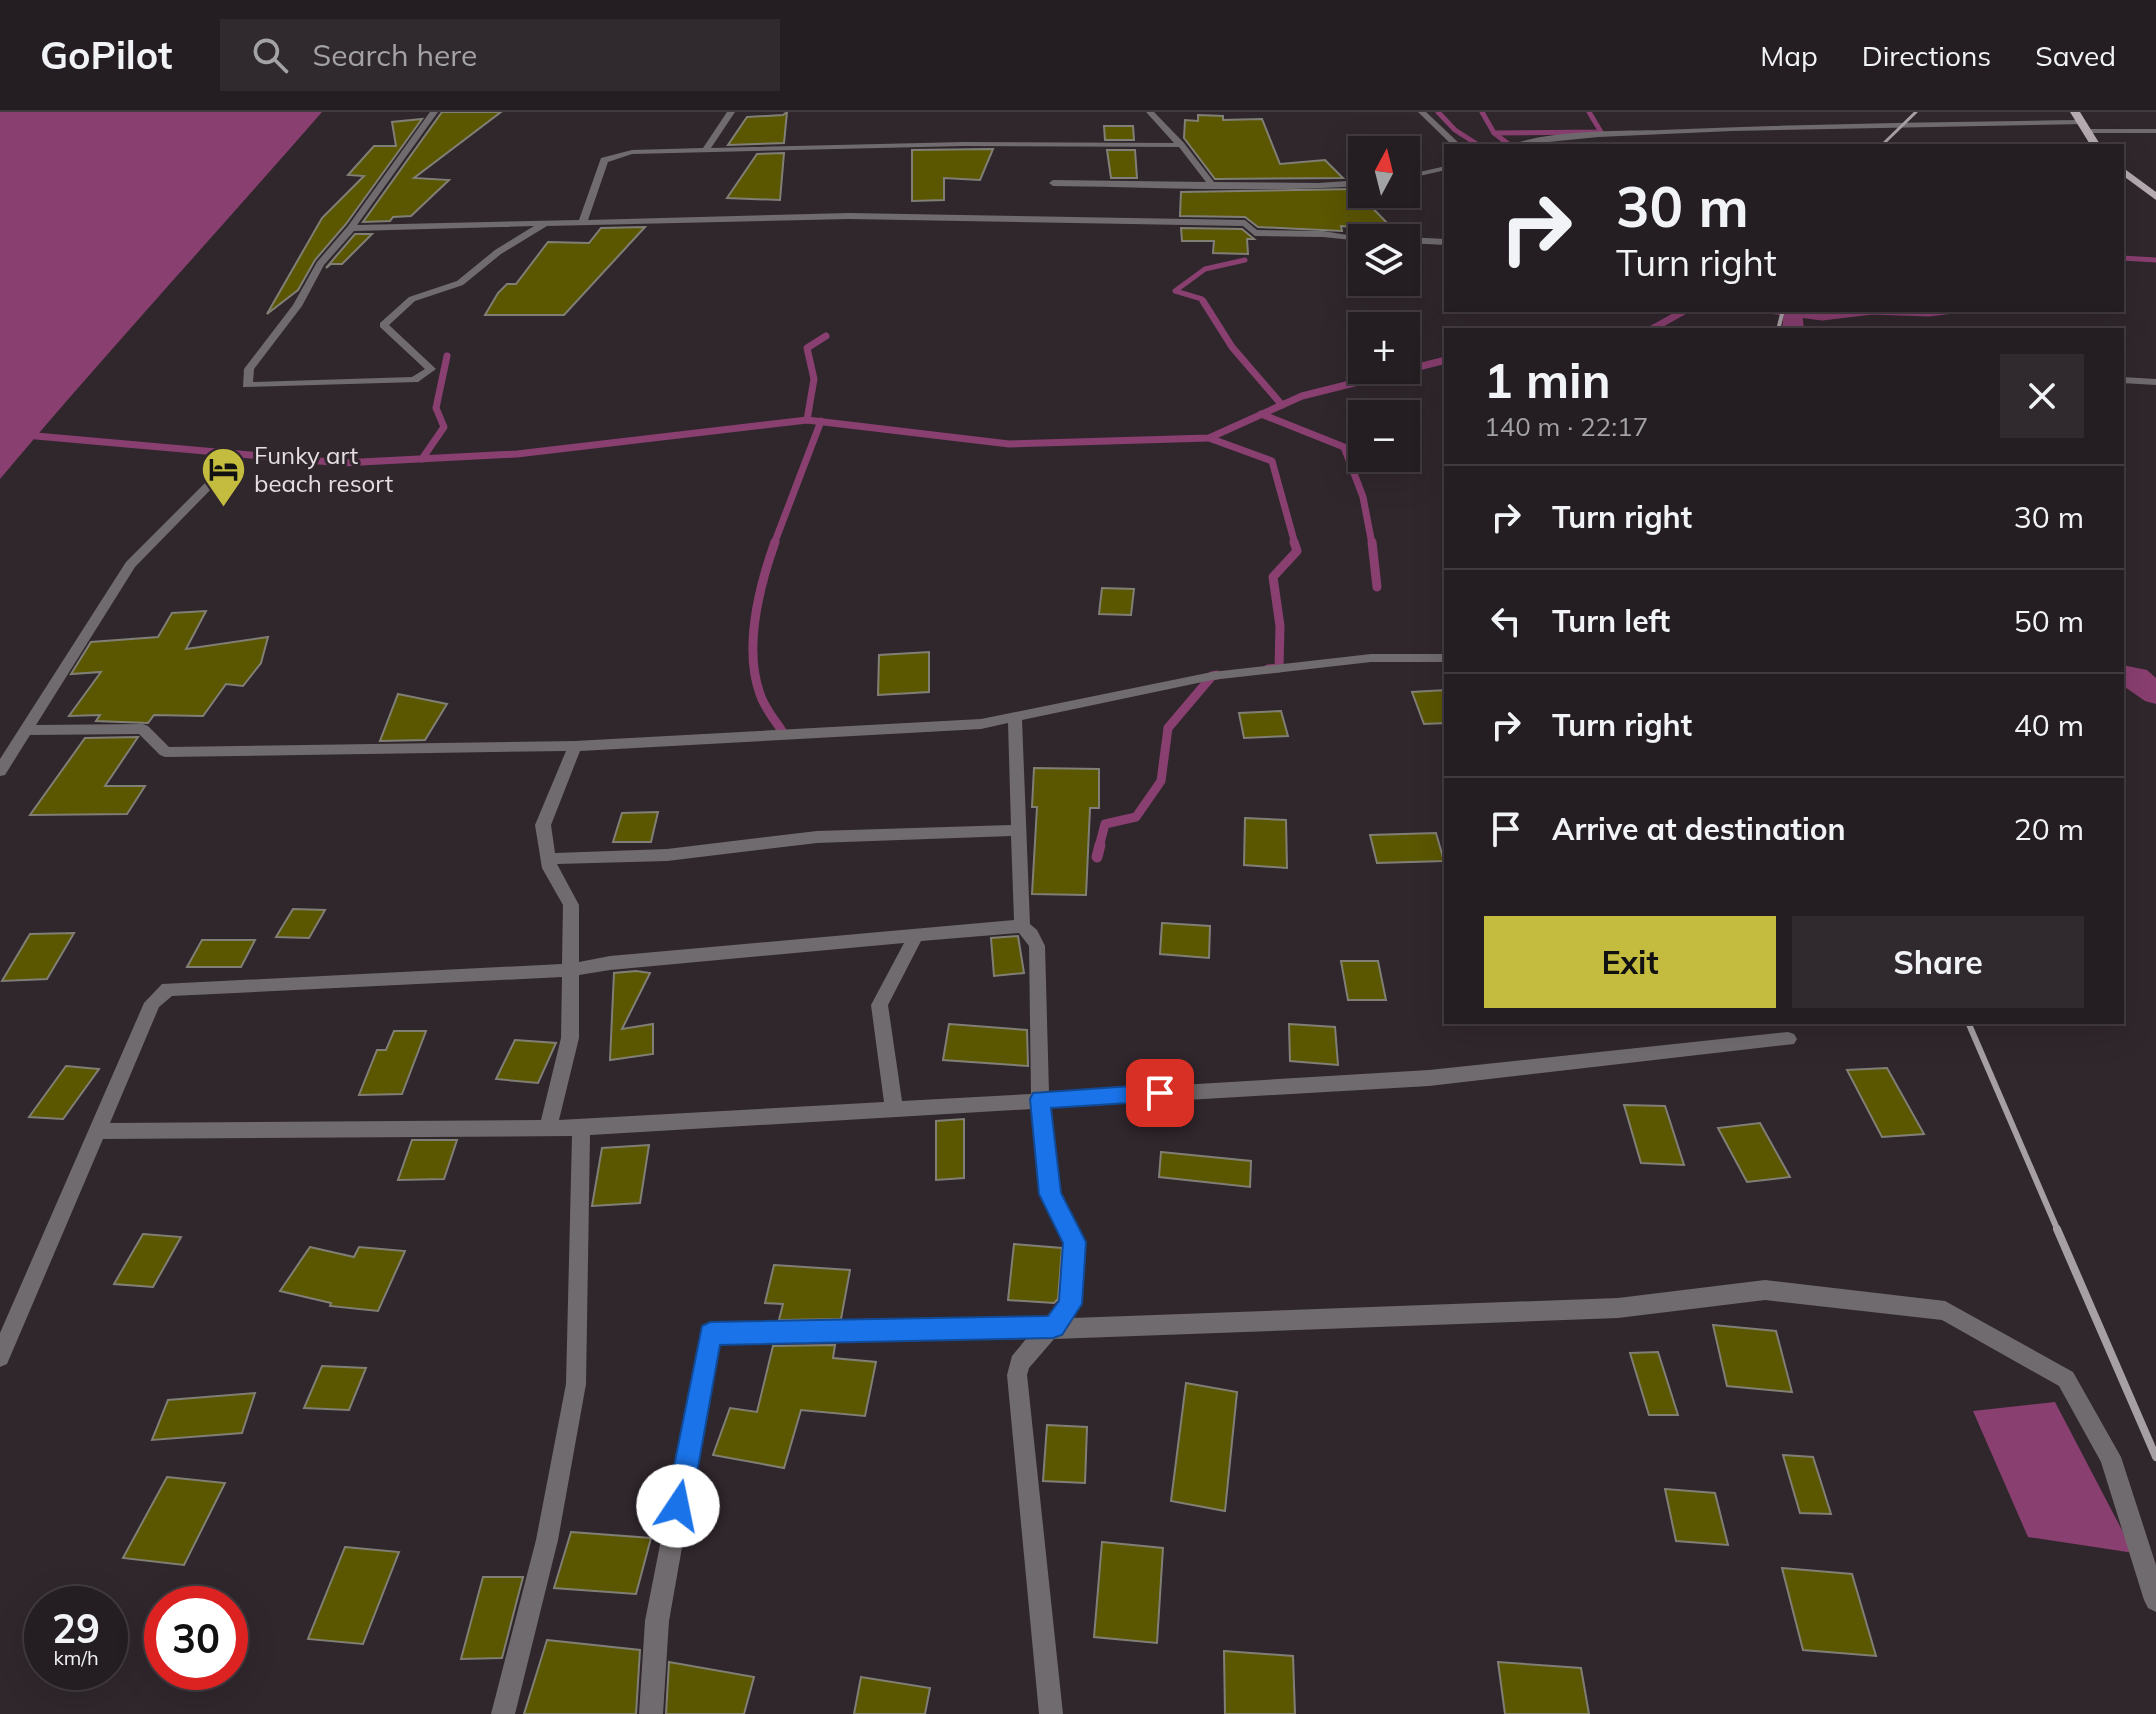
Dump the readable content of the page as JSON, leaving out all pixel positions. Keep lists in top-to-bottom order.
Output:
{
  "places": {
    "hotel": ["Funky art beach resort"]
  },
  "north": "top",
  "page": {
    "header": "GoPilot",
    "search": "Search here",
    "nav": ["Map", "Directions", "Saved"],
    "map_buttons": ["+", "−"],
    "turn": ["30 m", "Turn right"],
    "heading": ["1 min", "140 m · 22:17"],
    "list": [
      {
        "name": "Turn right",
        "value": "30 m"
      },
      {
        "name": "Turn left",
        "value": "50 m"
      },
      {
        "name": "Turn right",
        "value": "40 m"
      },
      {
        "name": "Arrive at destination",
        "value": "20 m"
      }
    ],
    "buttons": ["Exit", "Share"],
    "speed": "29 km/h",
    "limit": "30"
  }
}
